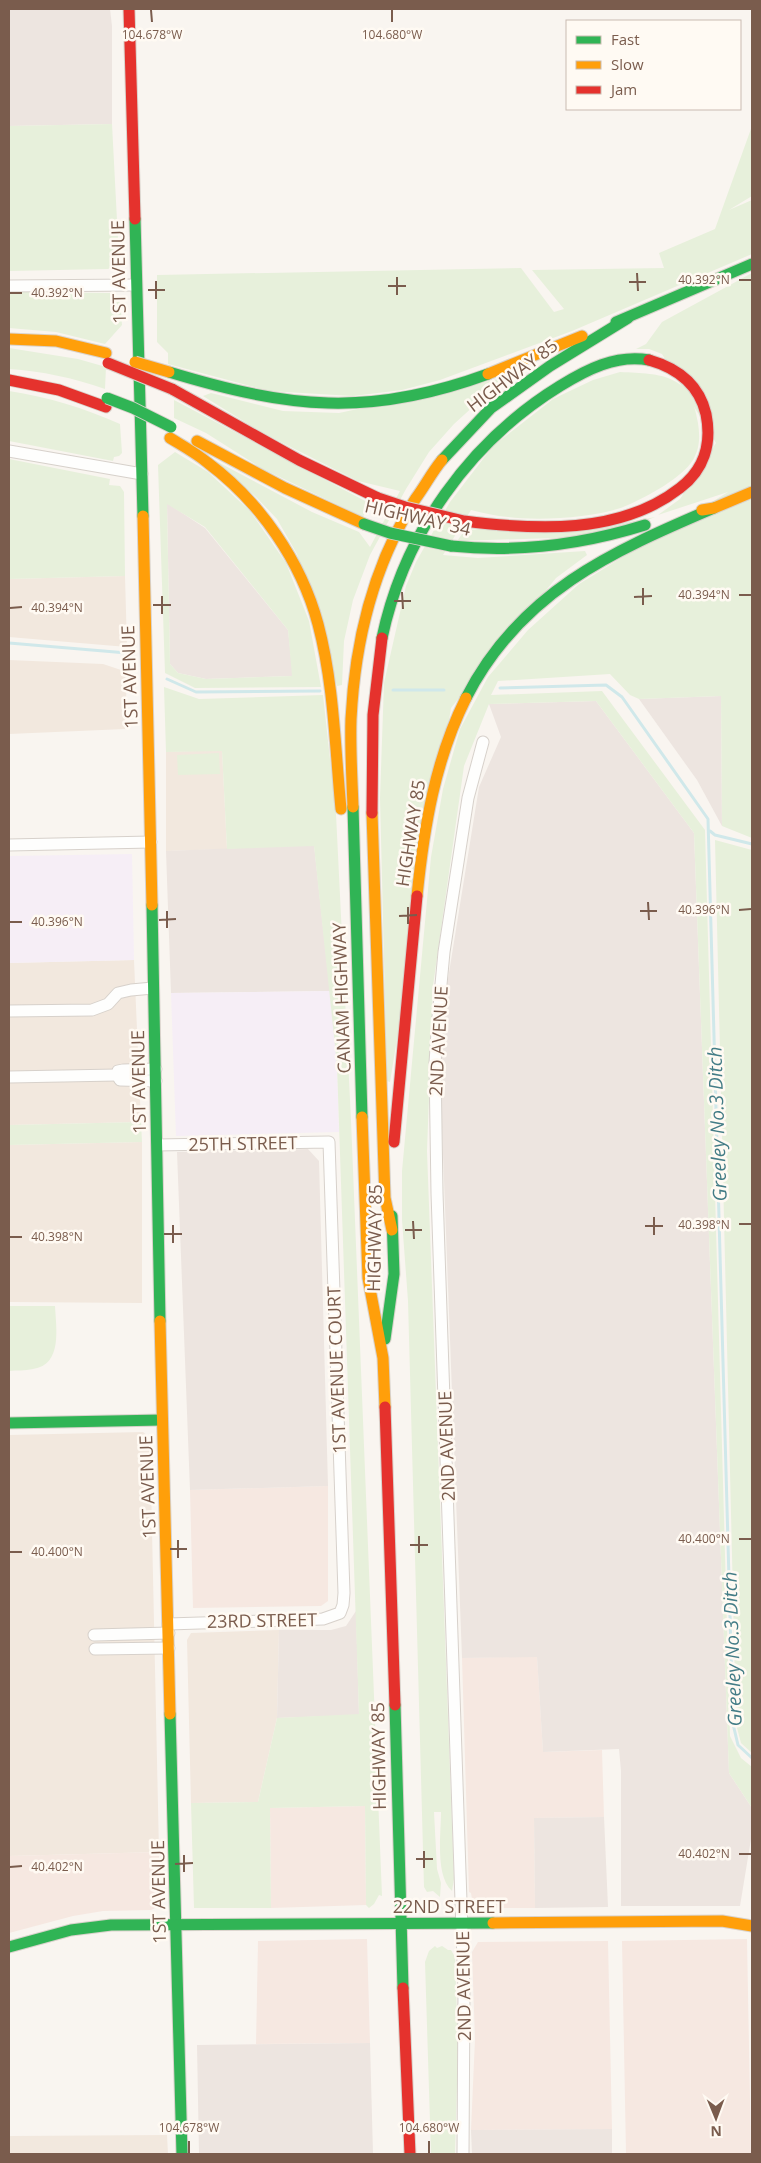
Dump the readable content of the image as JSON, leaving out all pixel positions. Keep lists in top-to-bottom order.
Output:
{
  "streets": {
    "main road": [
      "1ST AVENUE",
      "HIGHWAY 85",
      "HIGHWAY 34",
      "CANAM HIGHWAY",
      "22ND STREET"
    ],
    "street": [
      "2ND AVENUE",
      "25TH STREET",
      "1ST AVENUE COURT",
      "23RD STREET"
    ]
  },
  "crossings": [
    ["1ST AVENUE", "25TH STREET"],
    ["1ST AVENUE", "23RD STREET"],
    ["1ST AVENUE", "22ND STREET"],
    ["HIGHWAY 85", "HIGHWAY 34"],
    ["HIGHWAY 85", "CANAM HIGHWAY"],
    ["HIGHWAY 85", "22ND STREET"],
    ["2ND AVENUE", "22ND STREET"],
    ["25TH STREET", "1ST AVENUE COURT"],
    ["1ST AVENUE COURT", "23RD STREET"]
  ],
  "water": ["Greeley No.3 Ditch"],
  "legend": ["Fast", "Slow", "Jam"],
  "north": "bottom",
  "coordinates": [
    "104.678°W",
    "104.680°W",
    "40.392°N",
    "40.394°N",
    "40.396°N",
    "40.398°N",
    "40.400°N",
    "40.402°N"
  ]
}
